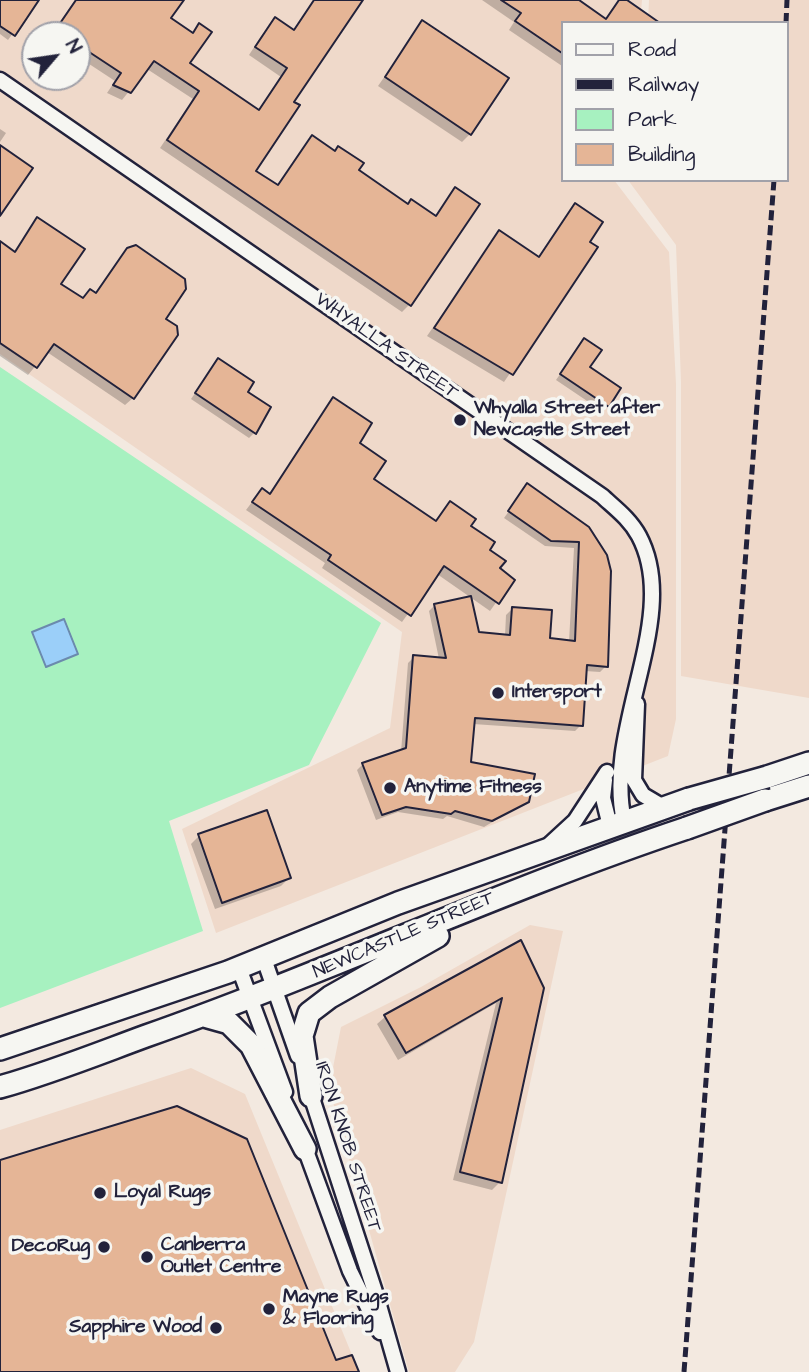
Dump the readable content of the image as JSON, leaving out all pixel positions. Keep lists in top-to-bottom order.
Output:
{
  "streets": {
    "main road": ["WHYALLA STREET", "NEWCASTLE STREET"],
    "street": ["IRON KNOB STREET"]
  },
  "crossings": [
    ["WHYALLA STREET", "NEWCASTLE STREET"],
    ["NEWCASTLE STREET", "IRON KNOB STREET"]
  ],
  "places": [
    "Whyalla Street after Newcastle Street",
    "Intersport",
    "Anytime Fitness",
    "Loyal Rugs",
    "DecoRug",
    "Canberra Outlet Centre",
    "Mayne Rugs & Flooring",
    "Sapphire Wood"
  ],
  "legend": [
    "Road",
    "Railway",
    "Park",
    "Building"
  ],
  "north": "top right"
}
